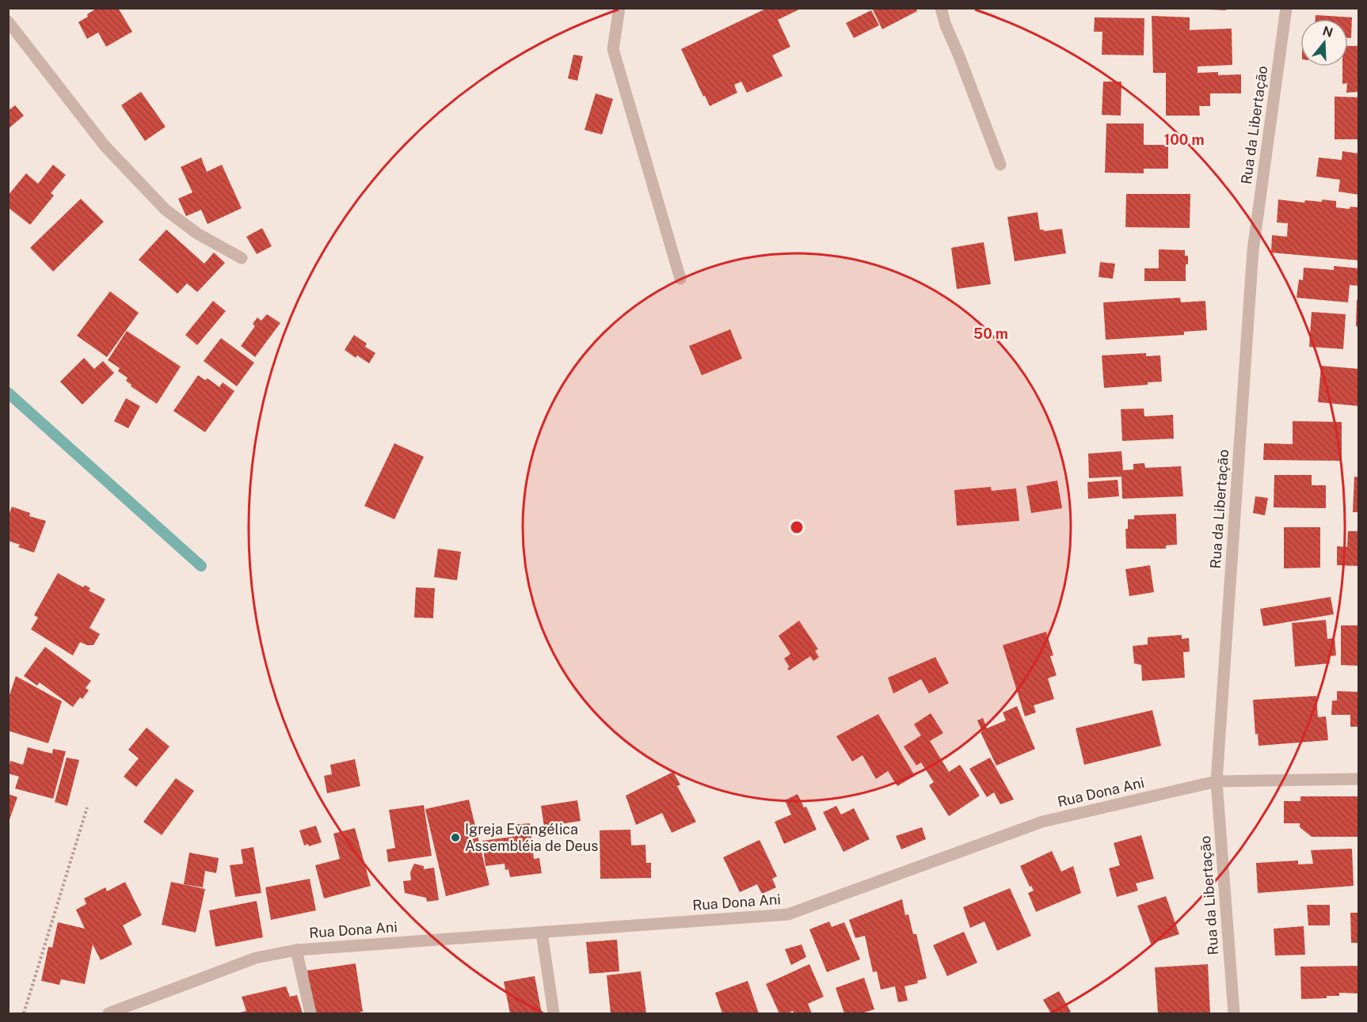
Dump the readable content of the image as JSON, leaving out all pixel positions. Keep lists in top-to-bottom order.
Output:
{
  "streets": {
    "street": ["Rua da Libertação", "Rua Dona Ani"]
  },
  "crossings": [
    ["Rua da Libertação", "Rua Dona Ani"]
  ],
  "places": ["Igreja Evangélica Assembléia de Deus"],
  "north": "top",
  "rings": ["100 m", "50 m"]
}
